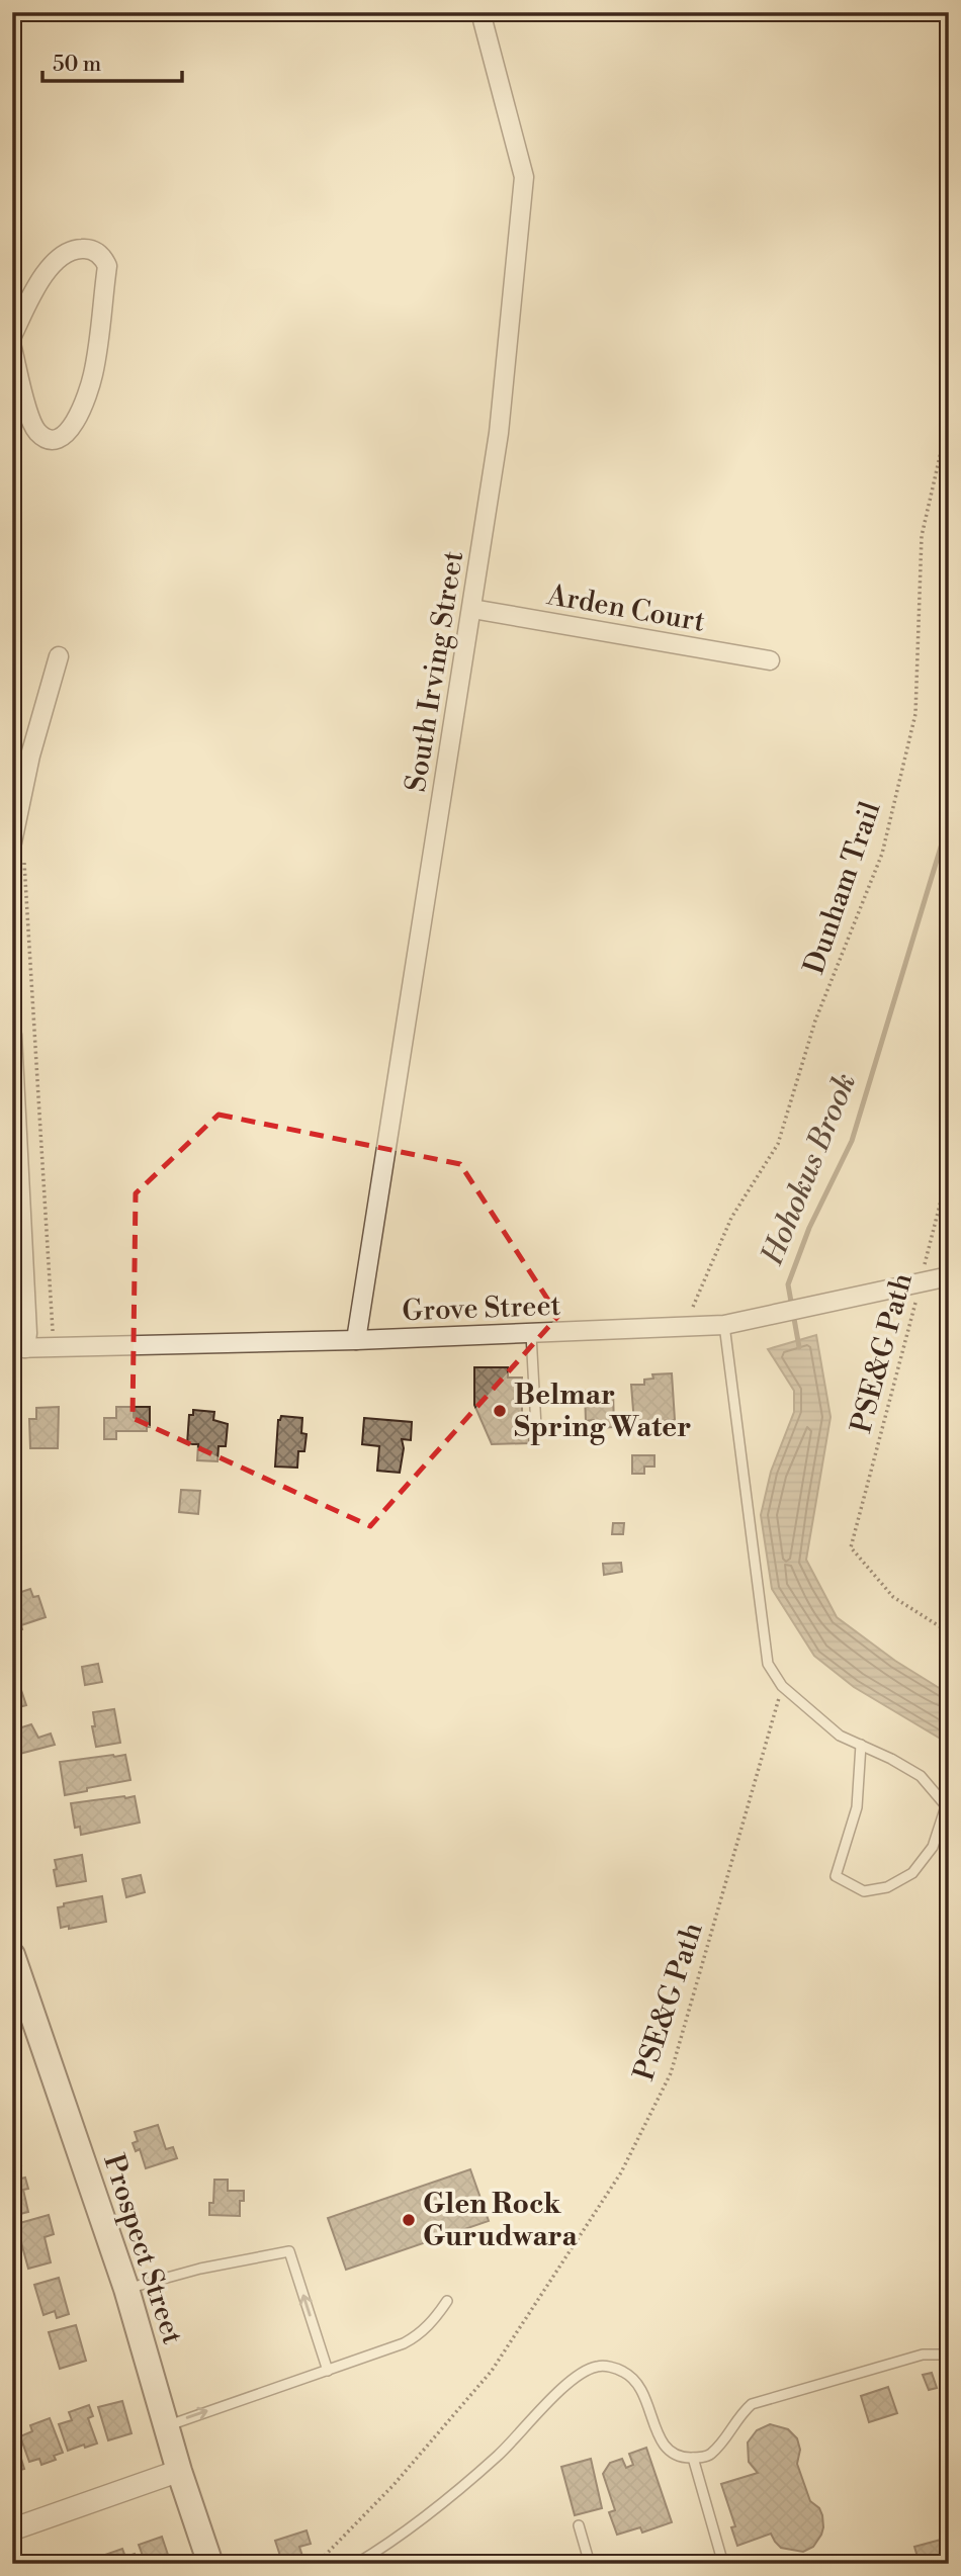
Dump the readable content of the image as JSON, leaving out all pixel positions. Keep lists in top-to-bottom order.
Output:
{
  "streets": {
    "main road": ["Prospect Street"],
    "street": ["Arden Court", "South Irving Street", "Grove Street"],
    "path": ["Dunham Trail", "PSE&G Path"]
  },
  "crossings": [
    ["Arden Court", "South Irving Street"],
    ["South Irving Street", "Grove Street"],
    ["Grove Street", "PSE&G Path"]
  ],
  "water": ["Hohokus Brook"],
  "places": ["Belmar Spring Water", "Glen Rock Gurudwara"],
  "scale_bar": "50 m"
}
